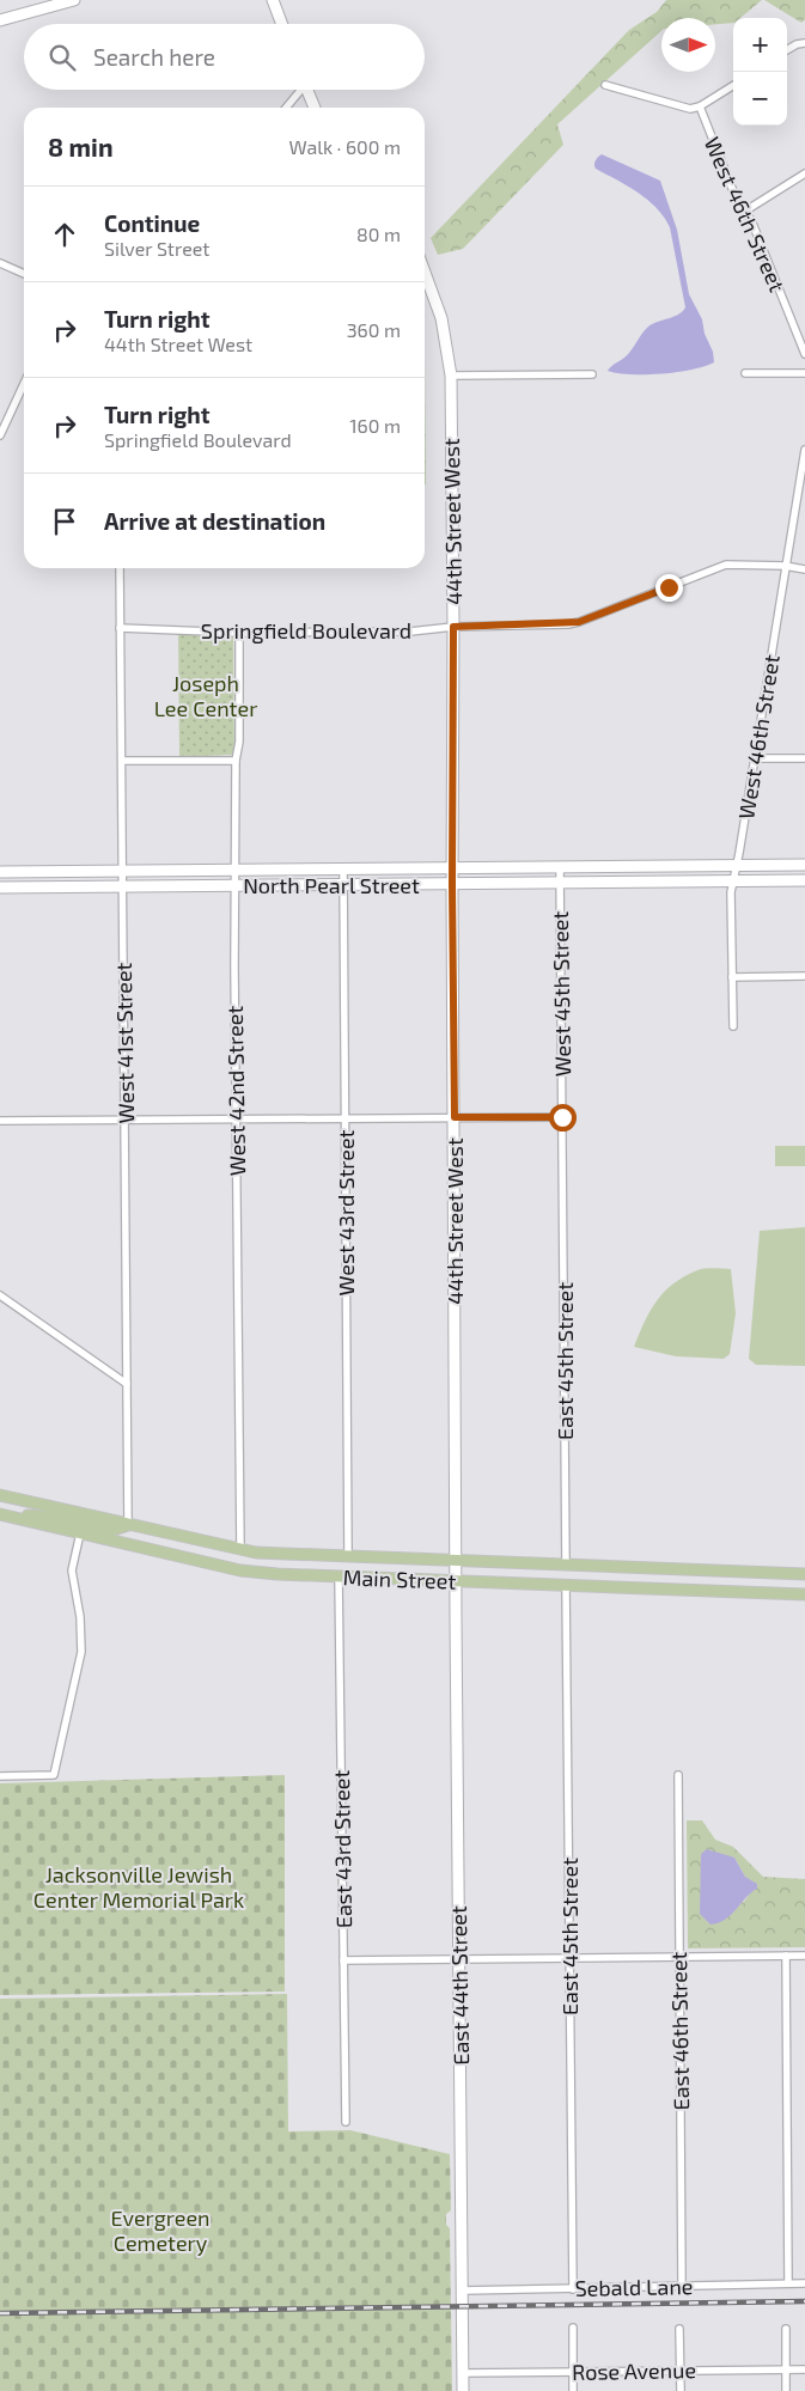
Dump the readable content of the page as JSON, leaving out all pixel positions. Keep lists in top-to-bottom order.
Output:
{
  "streets": {
    "main road": ["Main Street"],
    "street": [
      "West 46th Street",
      "44th Street West",
      "Springfield Boulevard",
      "North Pearl Street",
      "West 45th Street",
      "West 41st Street",
      "West 42nd Street",
      "West 43rd Street",
      "East 45th Street",
      "East 43rd Street",
      "East 44th Street",
      "East 46th Street",
      "Sebald Lane",
      "Rose Avenue"
    ]
  },
  "crossings": [
    ["West 46th Street", "Springfield Boulevard"],
    ["West 46th Street", "North Pearl Street"],
    ["44th Street West", "Springfield Boulevard"],
    ["44th Street West", "North Pearl Street"],
    ["44th Street West", "Main Street"],
    ["44th Street West", "East 44th Street"],
    ["Springfield Boulevard", "West 41st Street"],
    ["Springfield Boulevard", "West 42nd Street"],
    ["North Pearl Street", "West 45th Street"],
    ["North Pearl Street", "West 41st Street"],
    ["North Pearl Street", "West 42nd Street"],
    ["North Pearl Street", "West 43rd Street"],
    ["West 45th Street", "East 45th Street"],
    ["West 41st Street", "Main Street"],
    ["West 42nd Street", "Main Street"],
    ["West 43rd Street", "Main Street"],
    ["East 45th Street", "Main Street"],
    ["East 45th Street", "Sebald Lane"],
    ["Main Street", "East 43rd Street"],
    ["Main Street", "East 44th Street"],
    ["East 44th Street", "Sebald Lane"],
    ["East 44th Street", "Rose Avenue"],
    ["East 46th Street", "Sebald Lane"]
  ],
  "parks": ["Joseph Lee Center", "Jacksonville Jewish Center Memorial Park", "Evergreen Cemetery"],
  "north": "right",
  "page": {
    "map_buttons": ["+", "−"],
    "search": "Search here",
    "heading": ["8 min", "Walk · 600 m"],
    "list": [
      ["Continue", "Silver Street", "80 m"],
      ["Turn right", "44th Street West", "360 m"],
      ["Turn right", "Springfield Boulevard", "160 m"],
      "Arrive at destination"
    ]
  }
}
